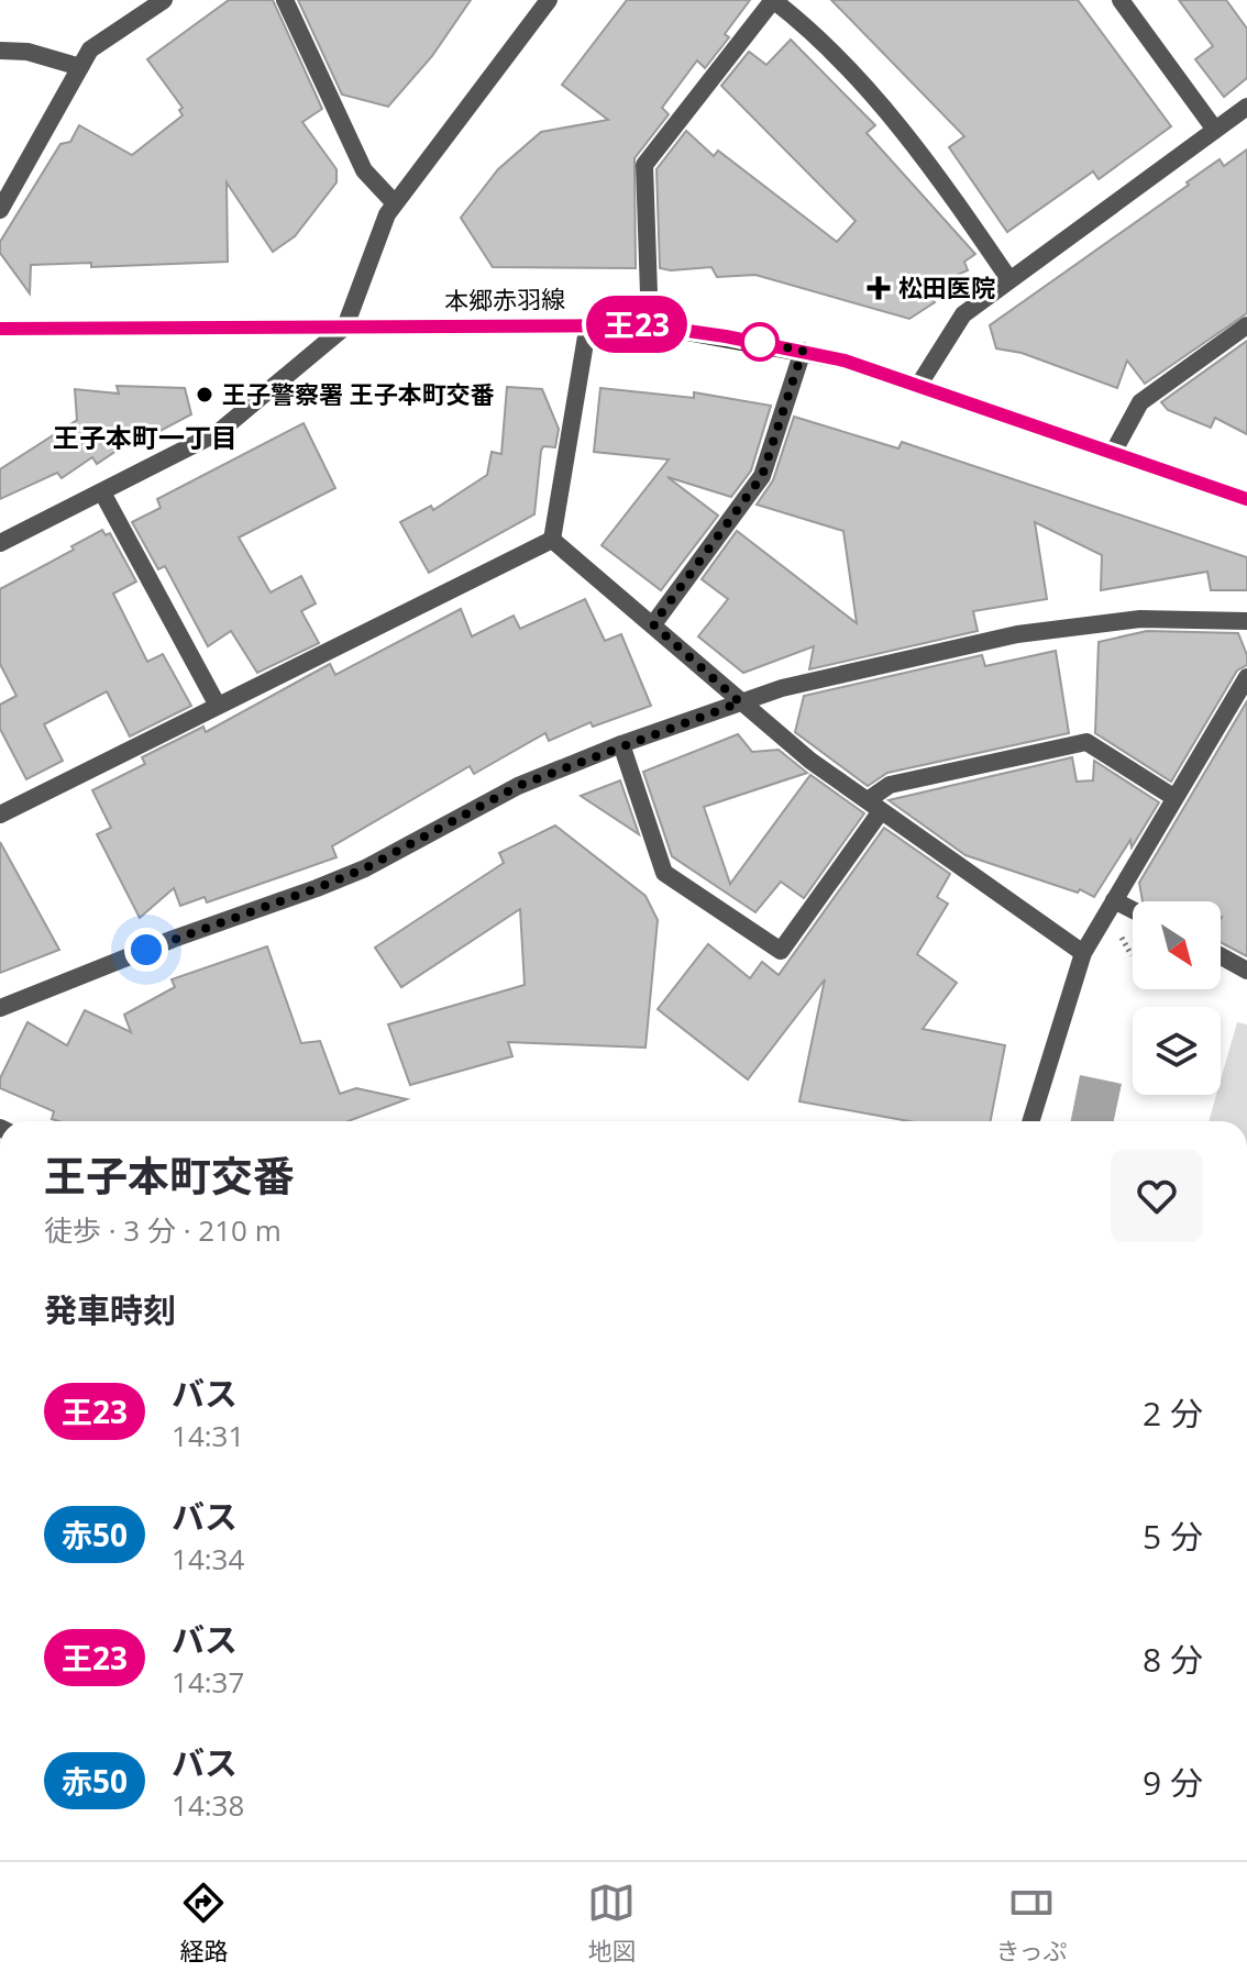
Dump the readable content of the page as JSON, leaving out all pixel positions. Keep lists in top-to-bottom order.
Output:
{
  "streets": {
    "main road": ["本郷赤羽線"]
  },
  "districts": ["王子本町一丁目"],
  "places": {
    "health": ["松田医院"],
    "other": ["王子警察署 王子本町交番"]
  },
  "lines": ["bus line 王23"],
  "north": "bottom right",
  "page": {
    "on_map": "王23",
    "heading": [
      ["王子本町交番", "徒歩 · 3 分 · 210 m"],
      "発車時刻"
    ],
    "list": [
      {
        "mark": "王23",
        "name": "バス",
        "note": "14:31",
        "value": "2 分"
      },
      {
        "mark": "赤50",
        "name": "バス",
        "note": "14:34",
        "value": "5 分"
      },
      {
        "mark": "王23",
        "name": "バス",
        "note": "14:37",
        "value": "8 分"
      },
      {
        "mark": "赤50",
        "name": "バス",
        "note": "14:38",
        "value": "9 分"
      }
    ],
    "tabs": ["経路", "地図", "きっぷ"]
  }
}
